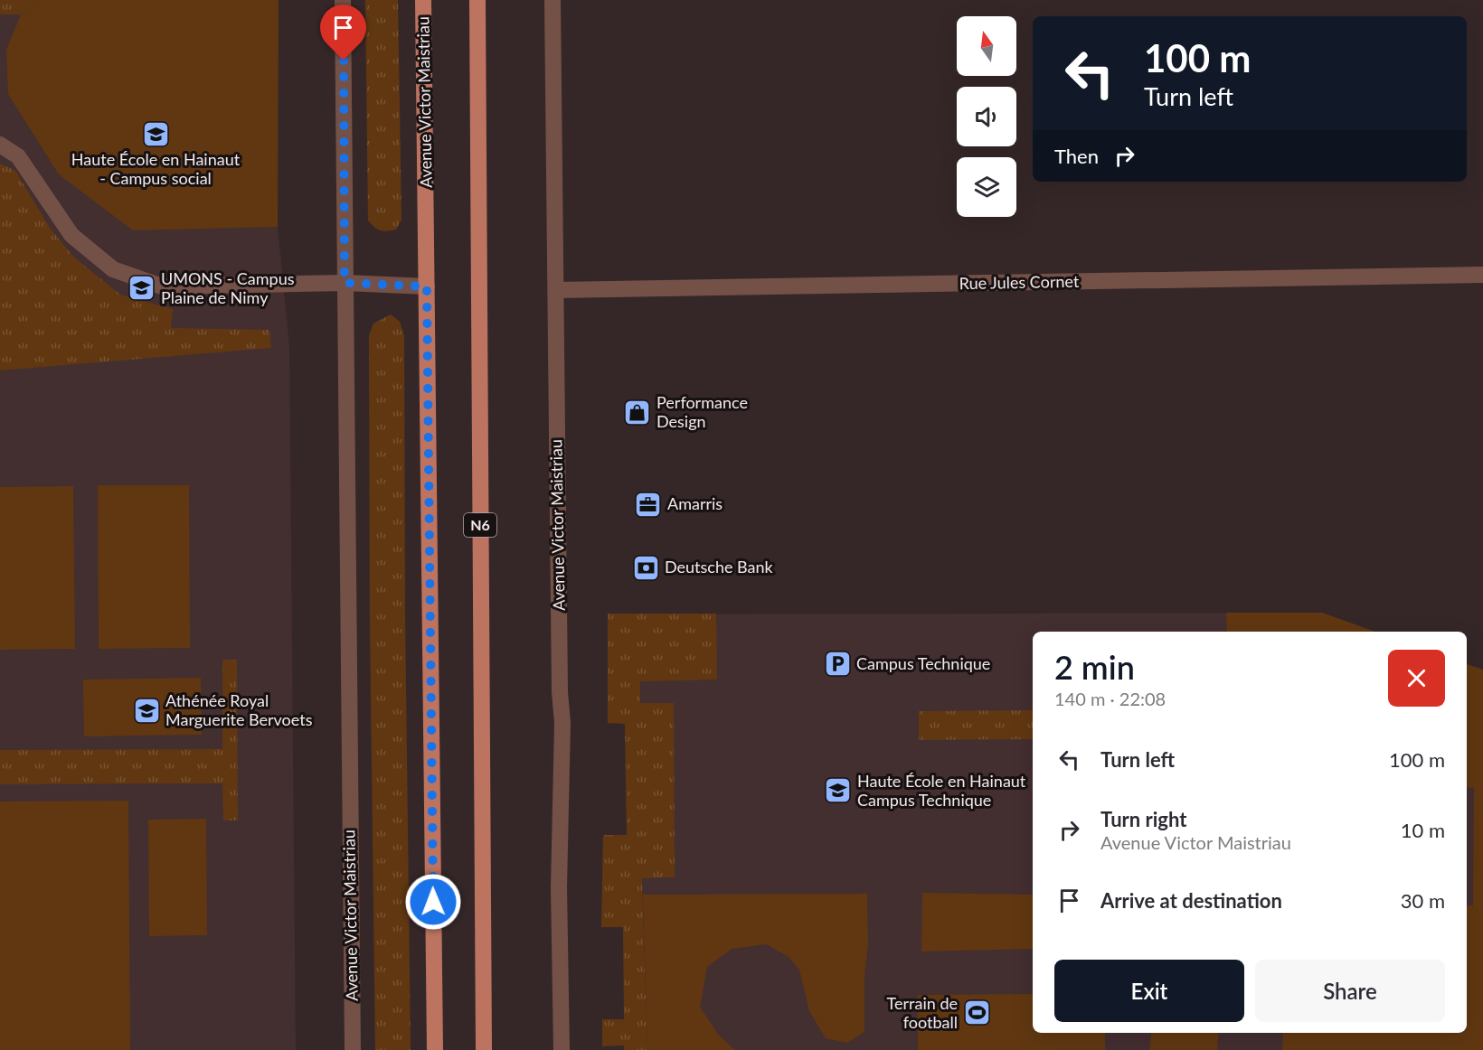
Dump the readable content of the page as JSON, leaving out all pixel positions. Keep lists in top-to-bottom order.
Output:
{
  "streets": {
    "main road": ["Avenue Victor Maistriau", "N6"],
    "street": ["Rue Jules Cornet"]
  },
  "crossings": [
    ["Avenue Victor Maistriau", "Rue Jules Cornet"]
  ],
  "places": {
    "school or university": [
      "Haute École en Hainaut - Campus social",
      "UMONS - Campus Plaine de Nimy",
      "Athénée Royal Marguerite Bervoets",
      "Haute École en Hainaut Campus Technique"
    ],
    "shop": ["Performance Design"],
    "office": ["Amarris"],
    "bank": ["Deutsche Bank"],
    "parking": ["Campus Technique"],
    "sports": ["Terrain de football"]
  },
  "north": "top",
  "page": {
    "turn": ["100 m", "Turn left"],
    "then": "Then",
    "heading": ["2 min", "140 m · 22:08"],
    "list": [
      {
        "name": "Turn left",
        "value": "100 m"
      },
      {
        "name": "Turn right",
        "note": "Avenue Victor Maistriau",
        "value": "10 m"
      },
      {
        "name": "Arrive at destination",
        "value": "30 m"
      }
    ],
    "buttons": ["Exit", "Share"]
  }
}
